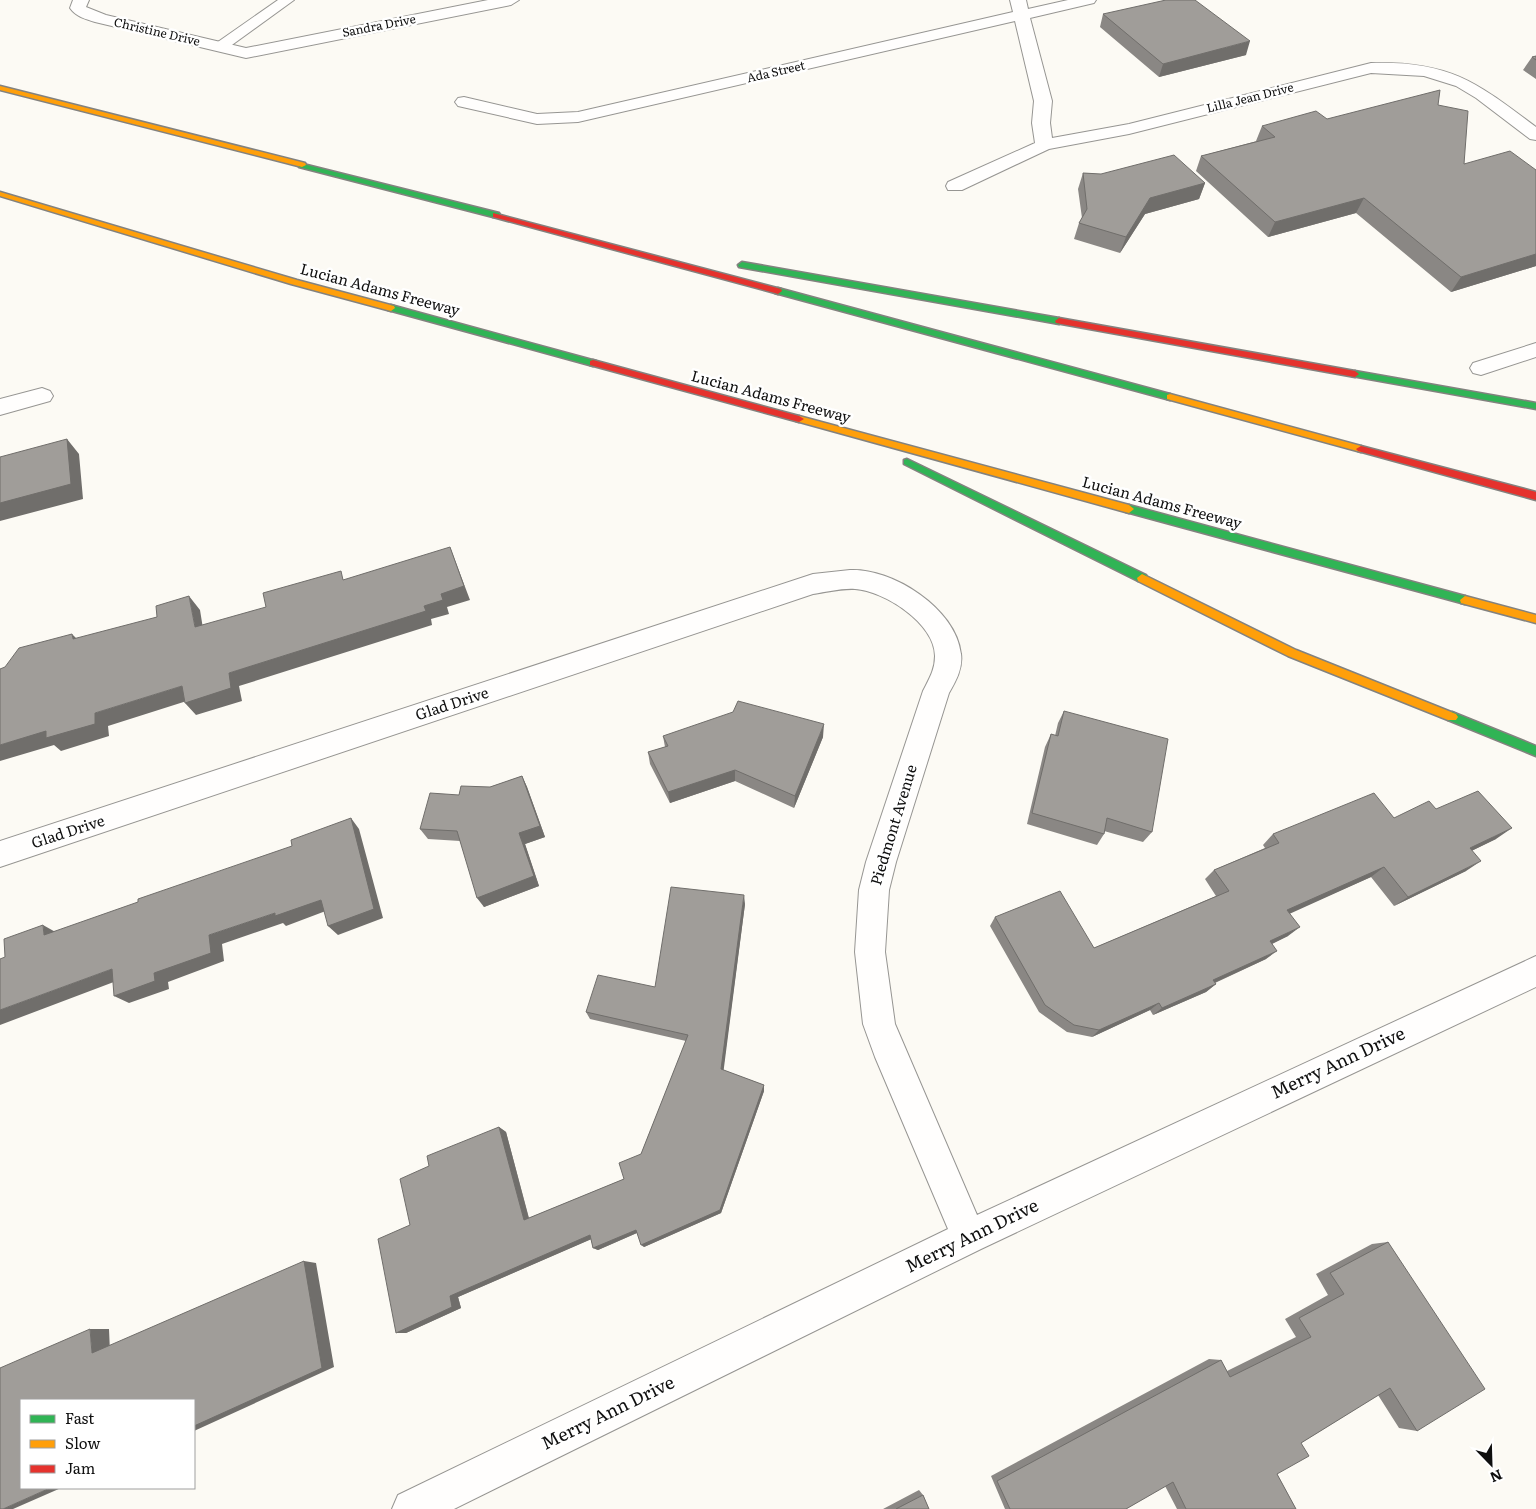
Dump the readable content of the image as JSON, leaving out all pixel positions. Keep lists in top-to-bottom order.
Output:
{
  "streets": {
    "highway": ["Lucian Adams Freeway"],
    "street": [
      "Sandra Drive",
      "Christine Drive",
      "Ada Street",
      "Lilla Jean Drive",
      "Glad Drive",
      "Piedmont Avenue",
      "Merry Ann Drive"
    ]
  },
  "crossings": [
    ["Sandra Drive", "Christine Drive"],
    ["Glad Drive", "Piedmont Avenue"],
    ["Piedmont Avenue", "Merry Ann Drive"]
  ],
  "legend": ["Fast", "Slow", "Jam"],
  "north": "bottom right"
}
